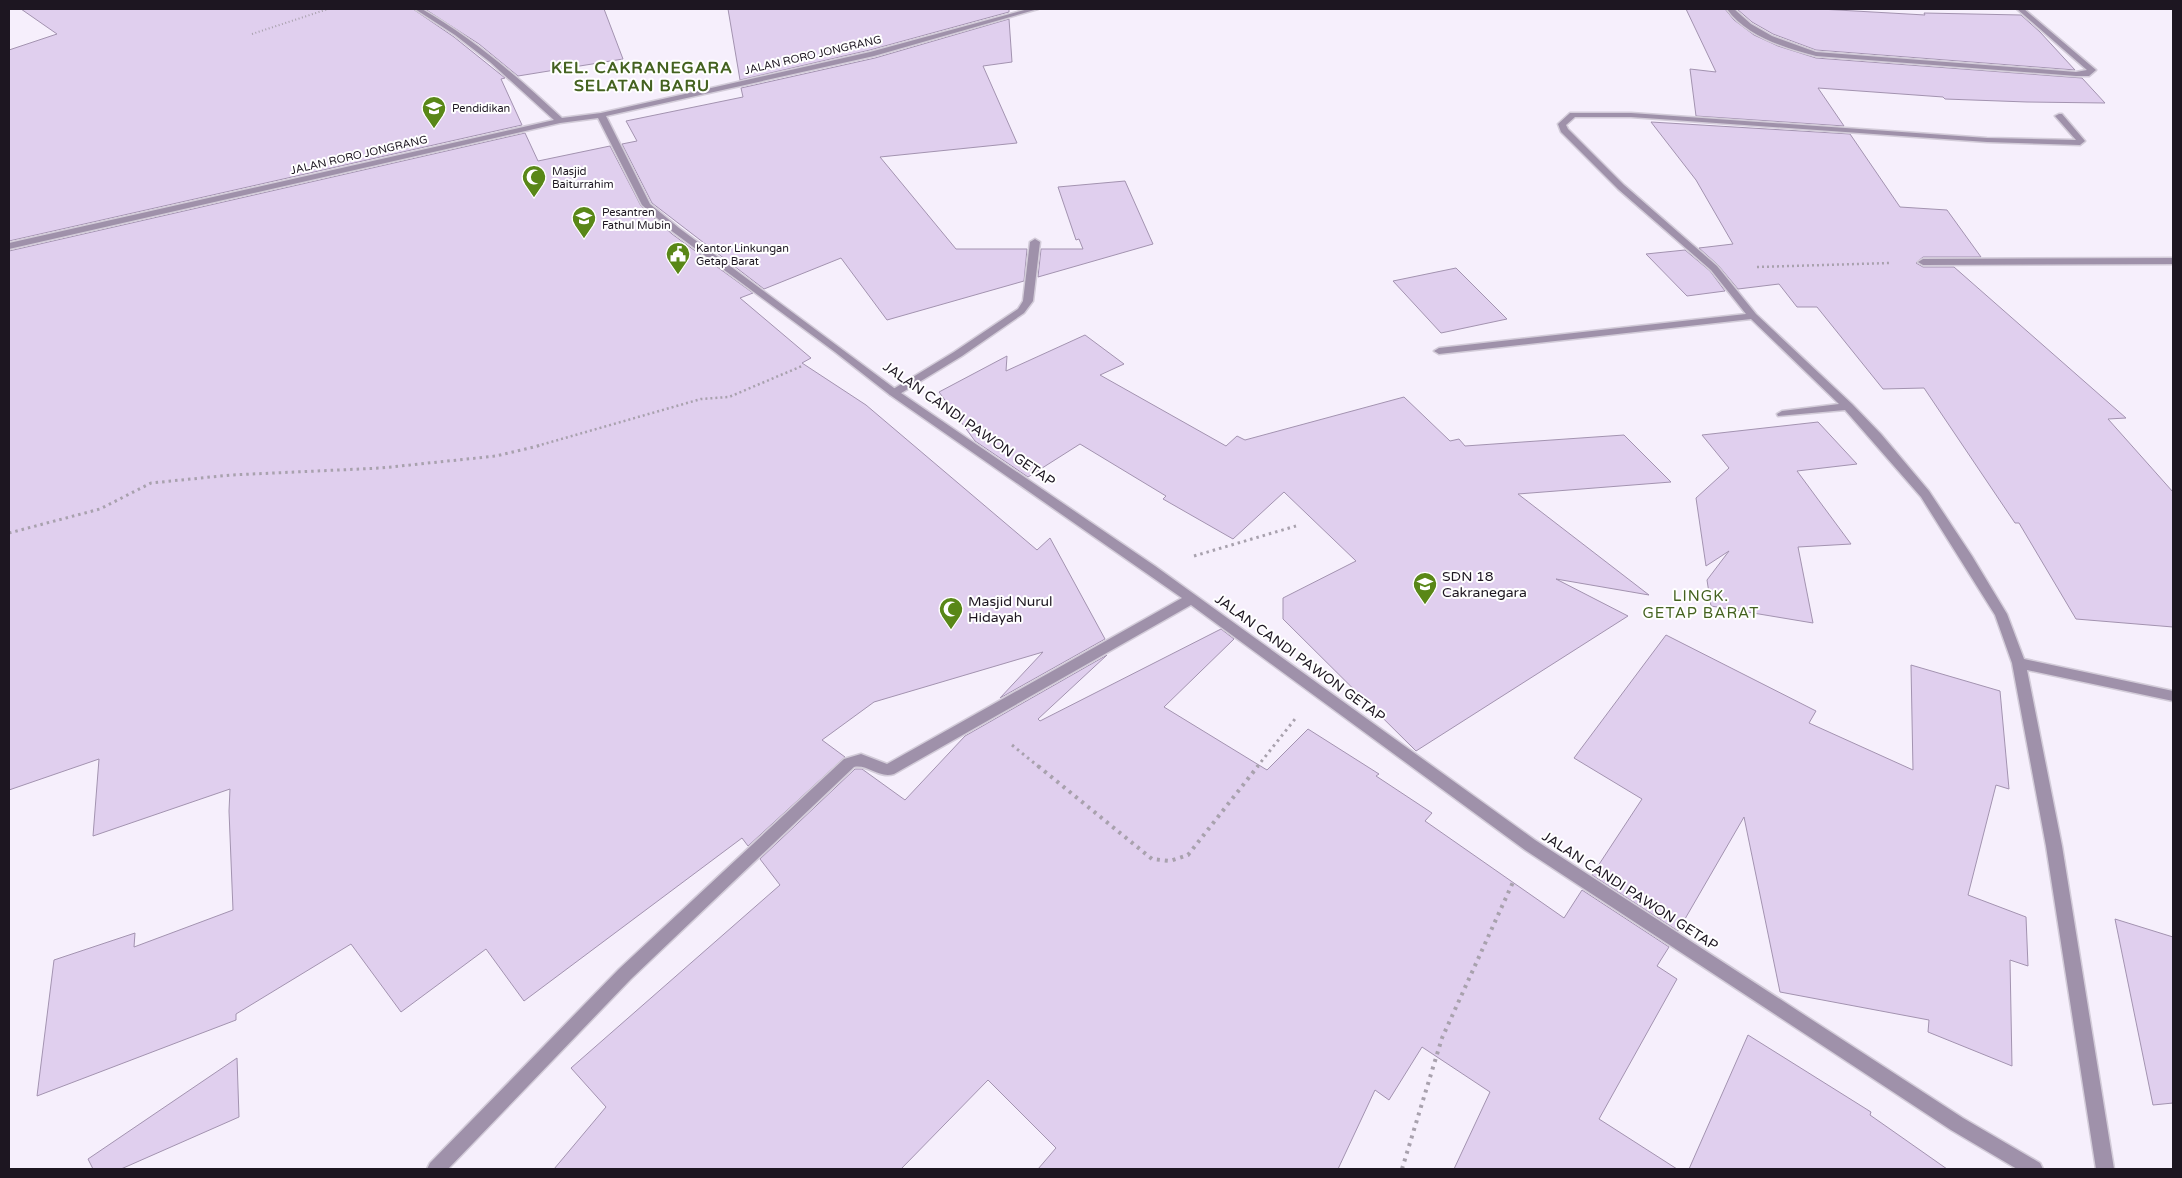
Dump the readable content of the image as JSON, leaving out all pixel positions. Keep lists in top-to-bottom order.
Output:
{
  "streets": {
    "street": ["JALAN RORO JONGRANG", "JALAN CANDI PAWON GETAP"]
  },
  "crossings": [
    ["JALAN RORO JONGRANG", "JALAN CANDI PAWON GETAP"]
  ],
  "districts": ["KEL. CAKRANEGARA SELATAN BARU", "LINGK. GETAP BARAT"],
  "places": {
    "school or university": ["Pendidikan", "Pesantren Fathul Mubin", "SDN 18 Cakranegara"],
    "mosque": ["Masjid Baiturrahim", "Masjid Nurul Hidayah"],
    "public building": ["Kantor Linkungan Getap Barat"]
  }
}
